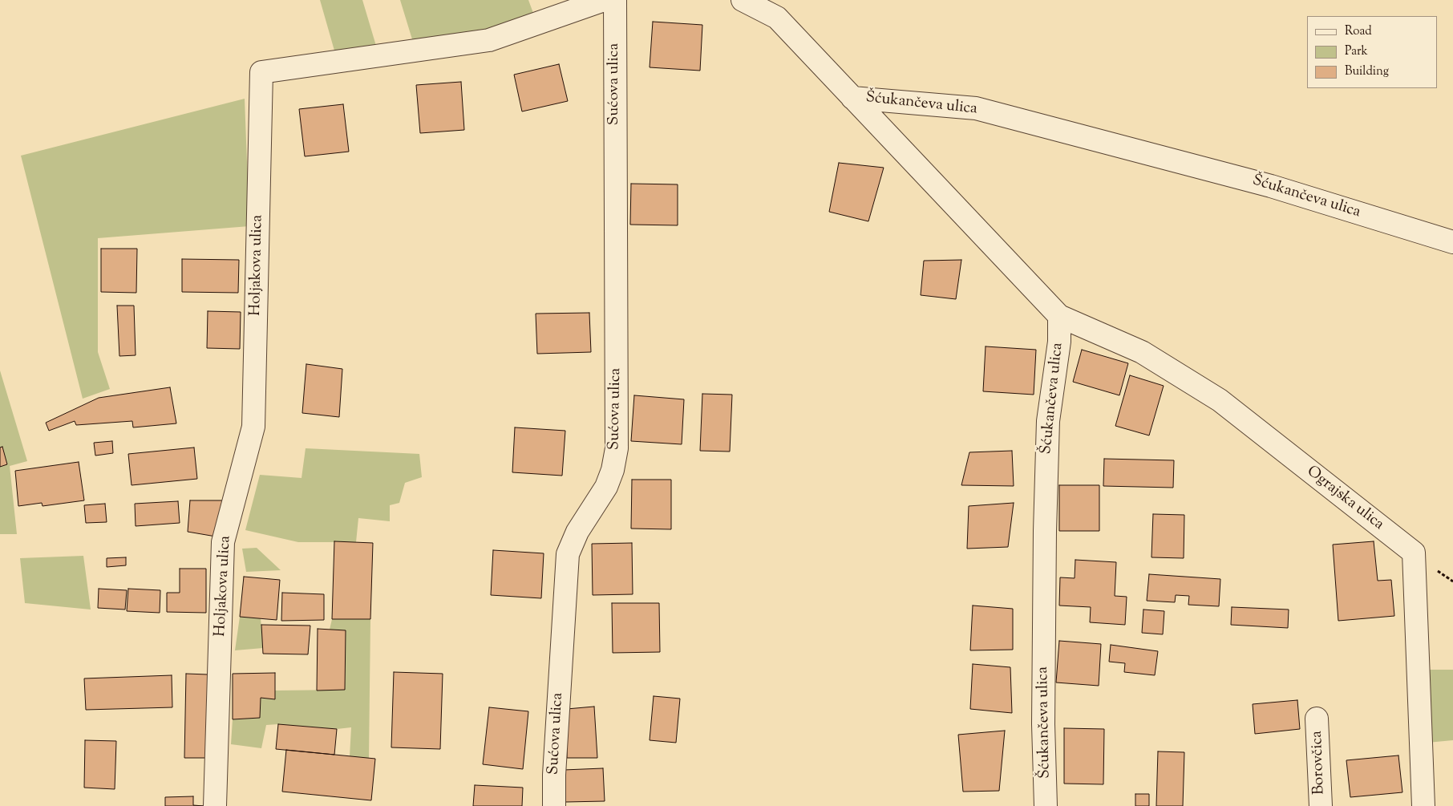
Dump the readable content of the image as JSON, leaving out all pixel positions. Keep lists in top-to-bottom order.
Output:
{
  "streets": {
    "street": [
      "Sućova ulica",
      "Šćukančeva ulica",
      "Holjakova ulica",
      "Ograjska ulica",
      "Borovčica"
    ]
  },
  "crossings": [
    ["Šćukančeva ulica", "Ograjska ulica"]
  ],
  "legend": ["Road", "Park", "Building"]
}
